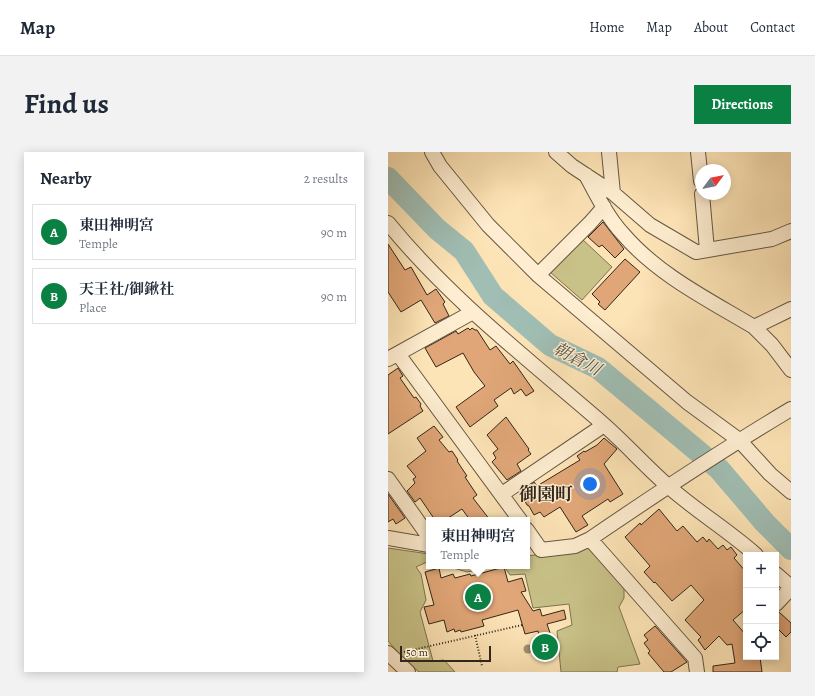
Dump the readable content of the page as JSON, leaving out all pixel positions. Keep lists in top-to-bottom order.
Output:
{
  "districts": ["御園町"],
  "water": ["朝倉川"],
  "scale_bar": "50 m",
  "north": "top right",
  "page": {
    "header": "Map",
    "nav": [
      "Home",
      "Map",
      "About",
      "Contact"
    ],
    "title": "Find us",
    "buttons": "Directions",
    "heading": ["Nearby", "2 results"],
    "list": [
      {
        "mark": "A",
        "name": "東田神明宮",
        "note": "Temple",
        "value": "90 m"
      },
      {
        "mark": "B",
        "name": "天王社/御鍬社",
        "note": "Place",
        "value": "90 m"
      }
    ],
    "popup": ["東田神明宮", "Temple"],
    "map_buttons": ["+", "−"],
    "pins": ["A", "B"],
    "scale": "50 m"
  }
}
